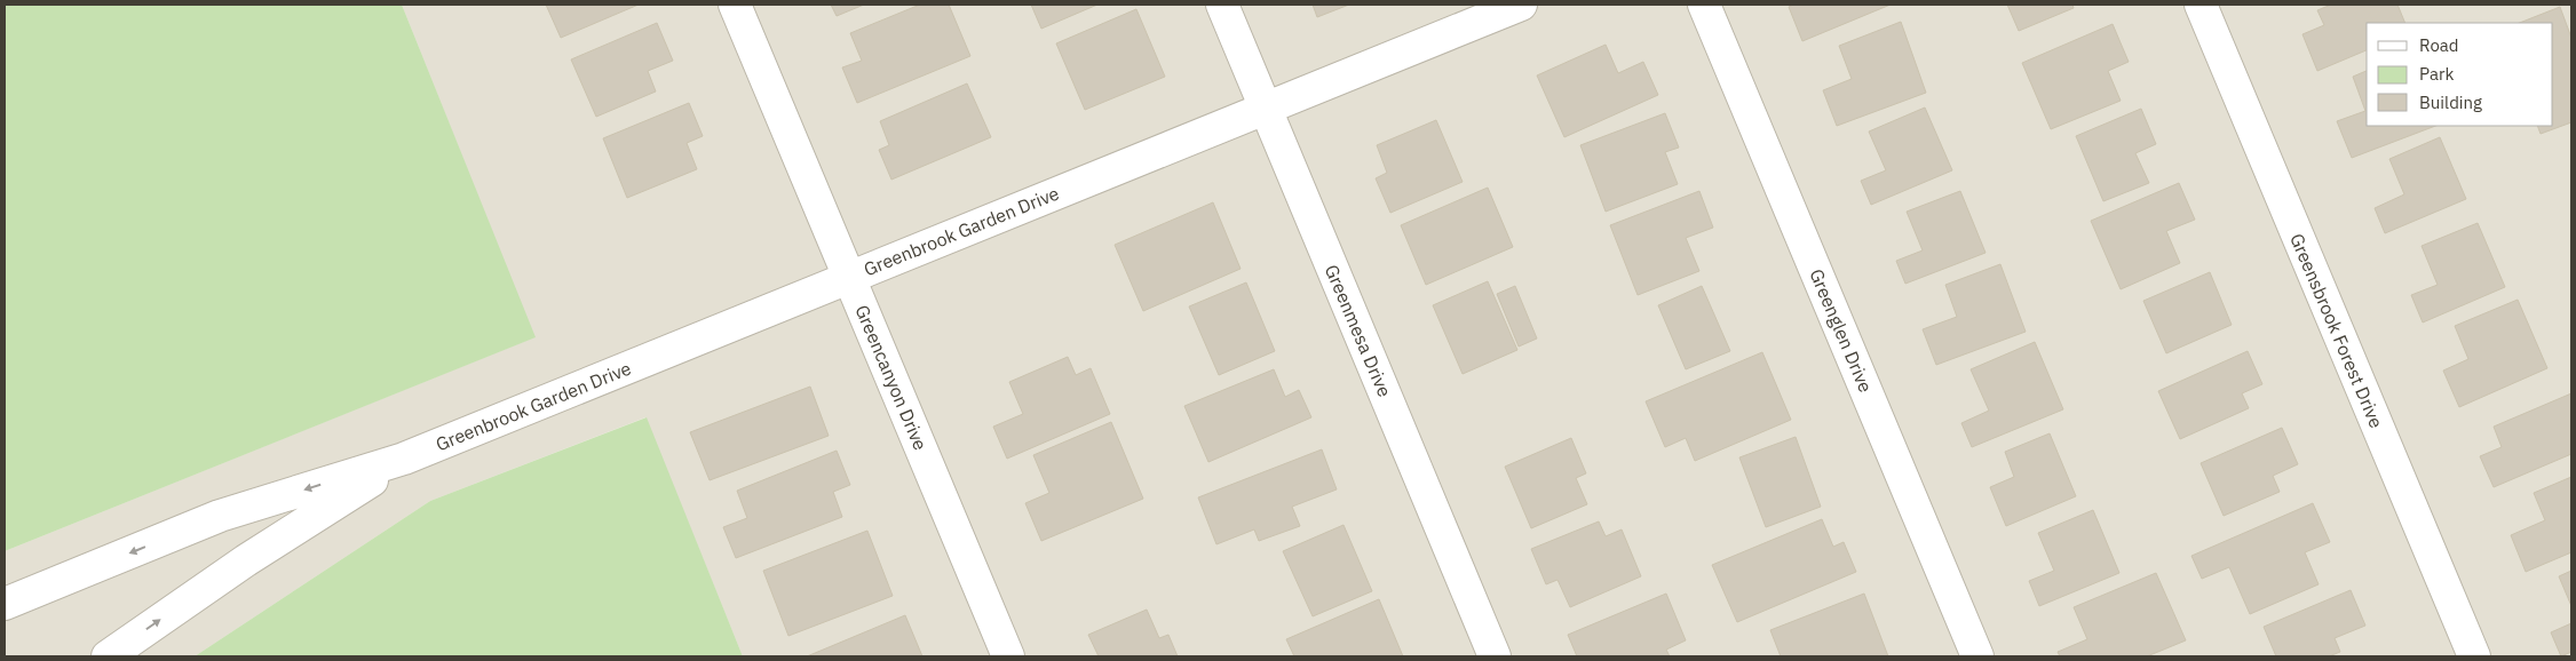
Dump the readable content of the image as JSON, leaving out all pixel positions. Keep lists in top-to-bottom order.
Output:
{
  "streets": {
    "street": [
      "Greenbrook Garden Drive",
      "Greenmesa Drive",
      "Greenglen Drive",
      "Greensbrook Forest Drive",
      "Greencanyon Drive"
    ]
  },
  "crossings": [
    ["Greenbrook Garden Drive", "Greenmesa Drive"],
    ["Greenbrook Garden Drive", "Greencanyon Drive"]
  ],
  "legend": ["Road", "Park", "Building"]
}
